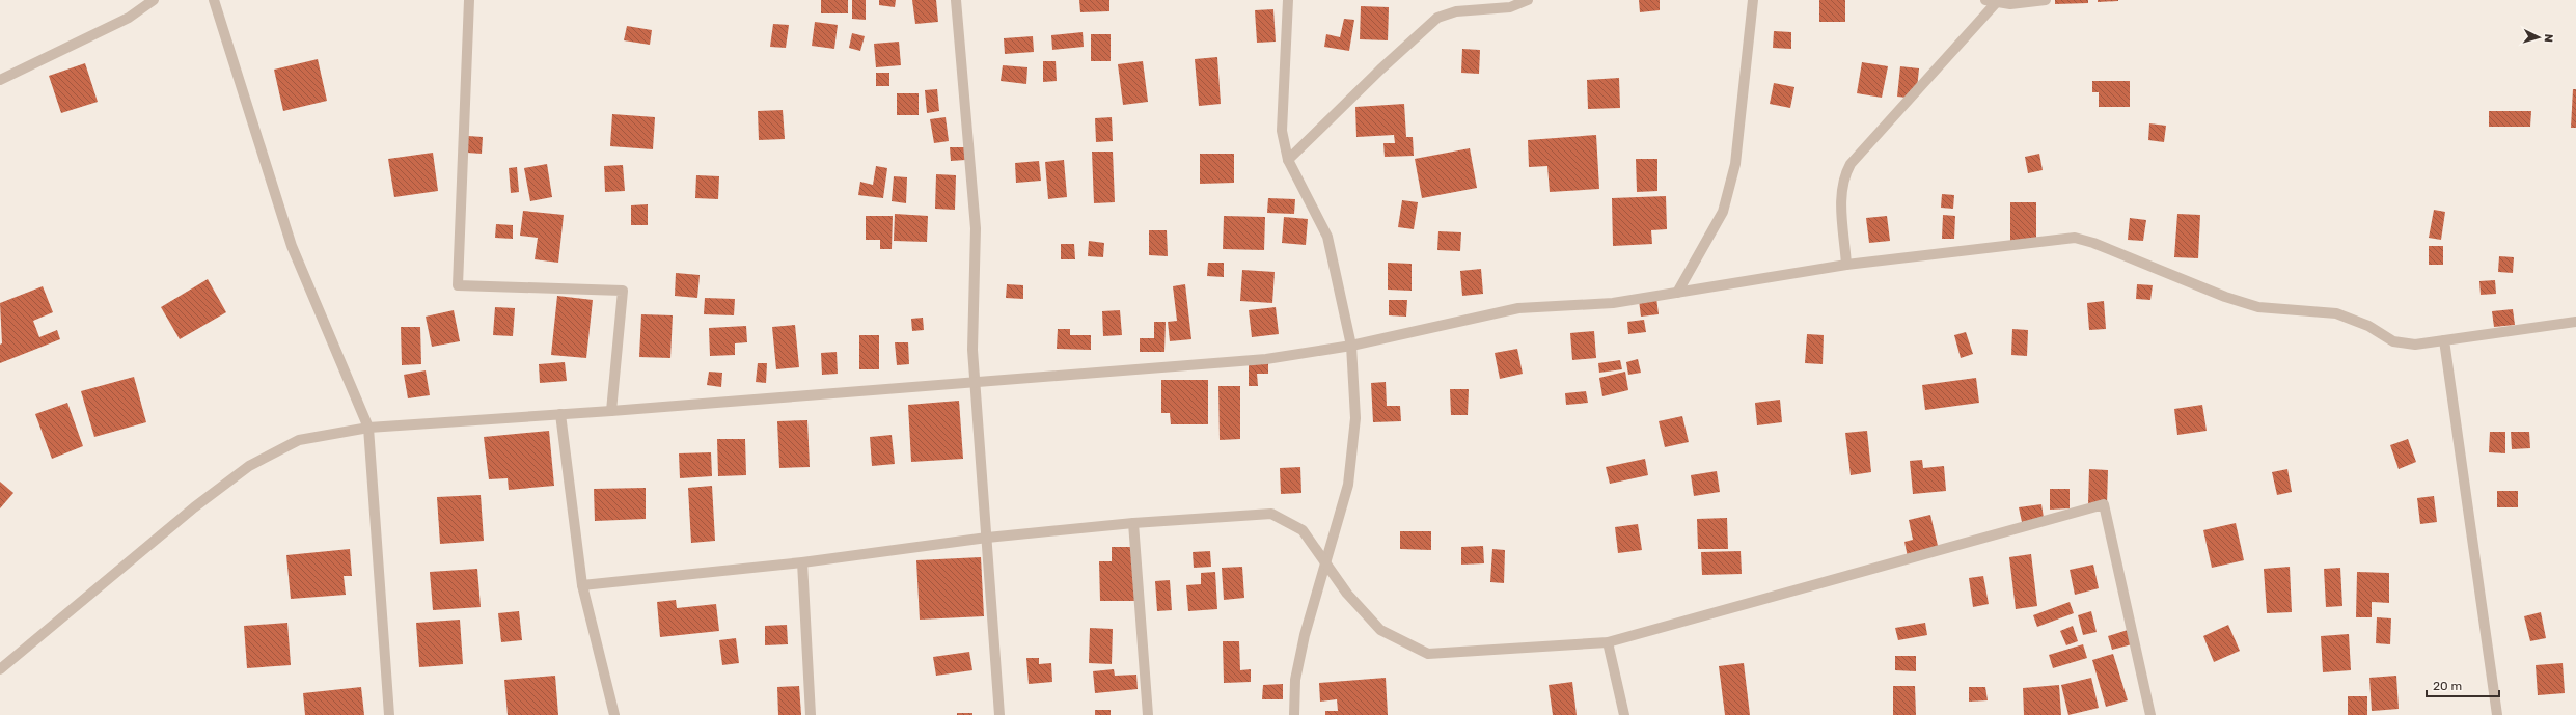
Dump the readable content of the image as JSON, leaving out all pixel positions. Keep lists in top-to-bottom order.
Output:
{
  "scale_bar": "20 m",
  "north": "right"
}
